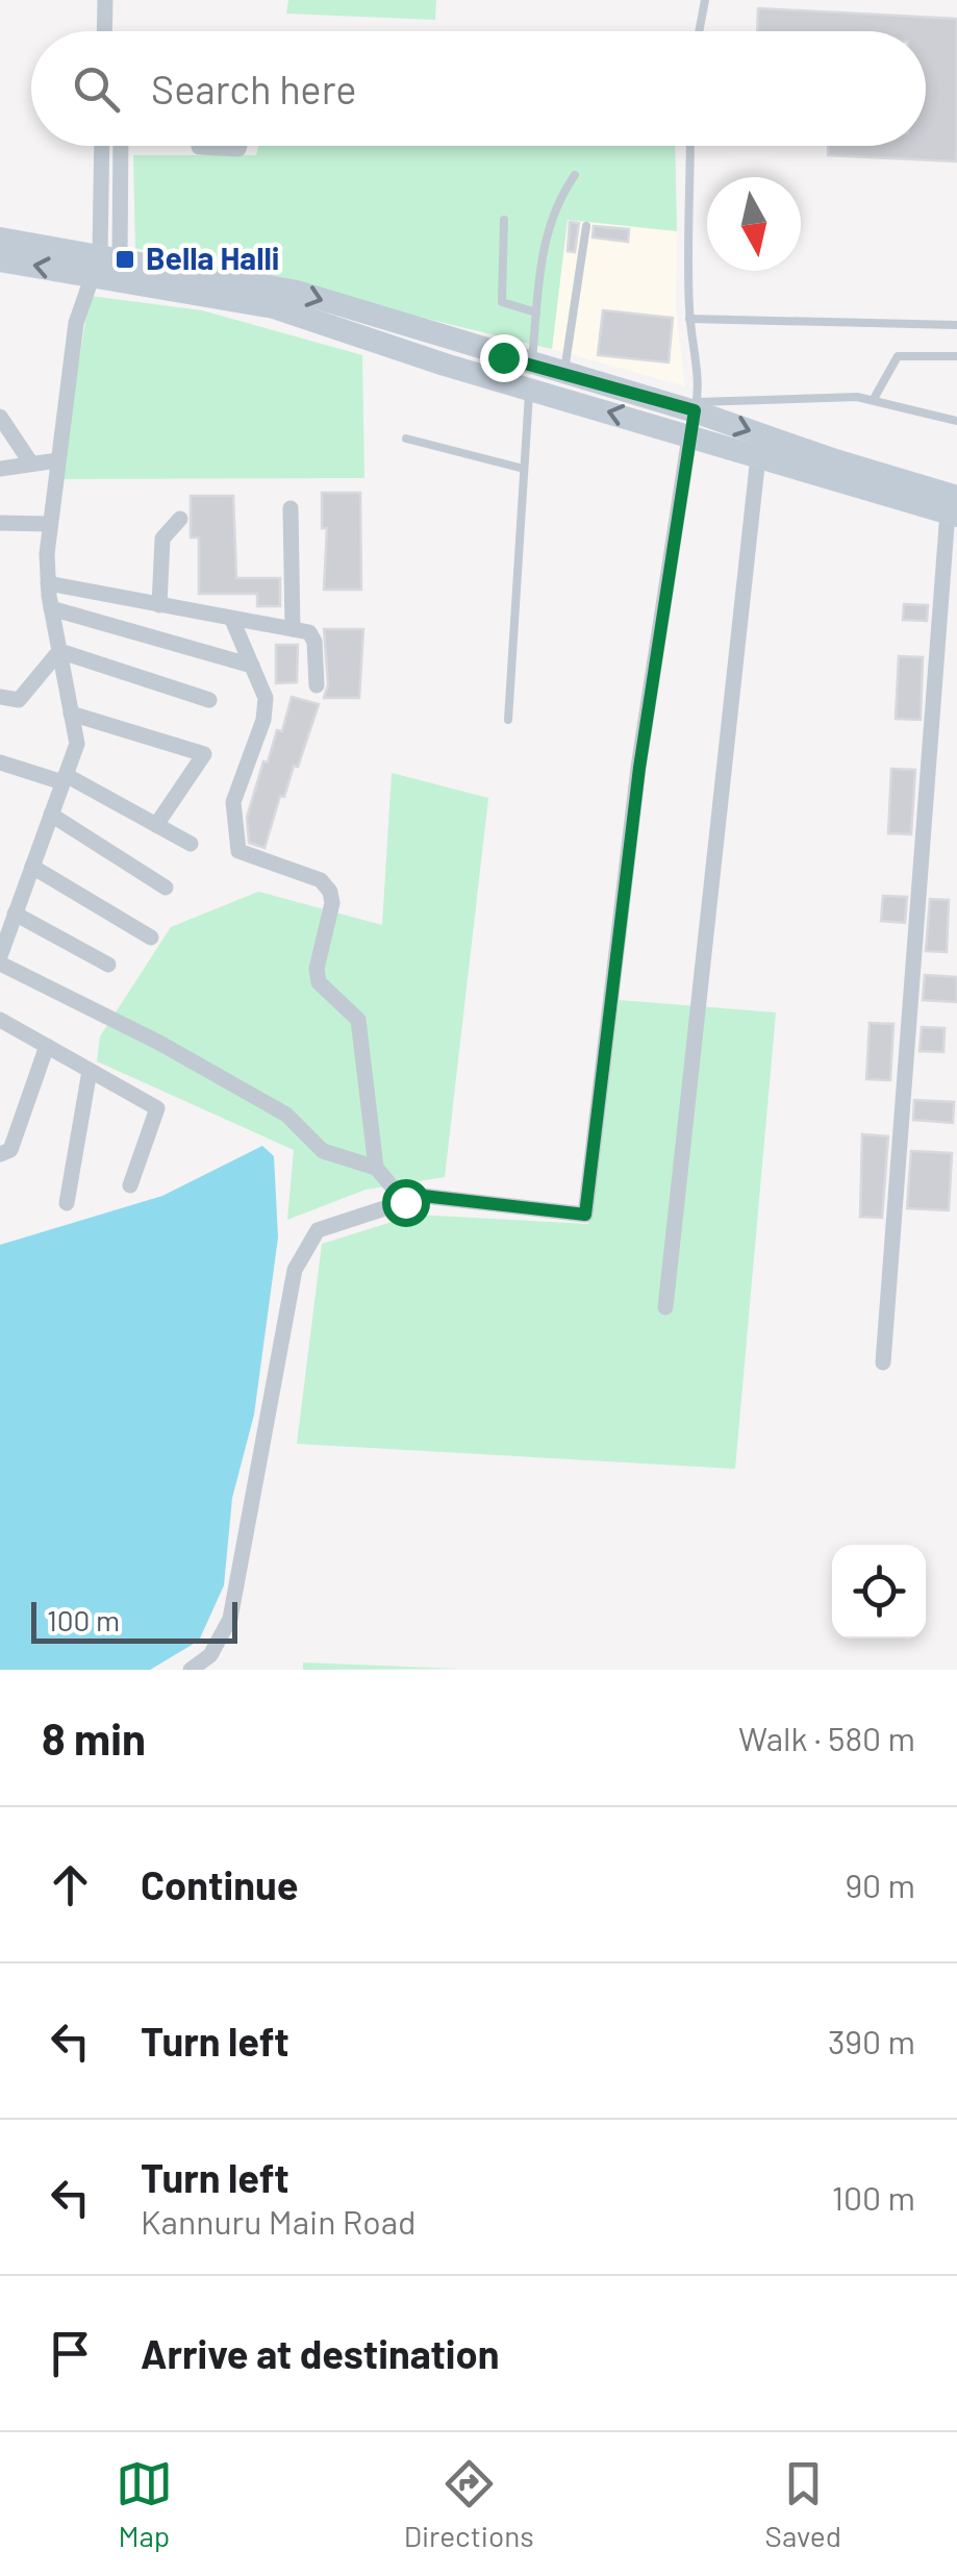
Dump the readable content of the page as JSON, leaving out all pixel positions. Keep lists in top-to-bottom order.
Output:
{
  "places": {
    "transit": ["Bella Halli"]
  },
  "scale_bar": "100 m",
  "north": "bottom",
  "page": {
    "search": "Search here",
    "scale": "100 m",
    "heading": ["8 min", "Walk · 580 m"],
    "list": [
      ["Continue", "90 m"],
      ["Turn left", "390 m"],
      ["Turn left", "Kannuru Main Road", "100 m"],
      "Arrive at destination"
    ],
    "nav": ["Map", "Directions", "Saved"]
  }
}
